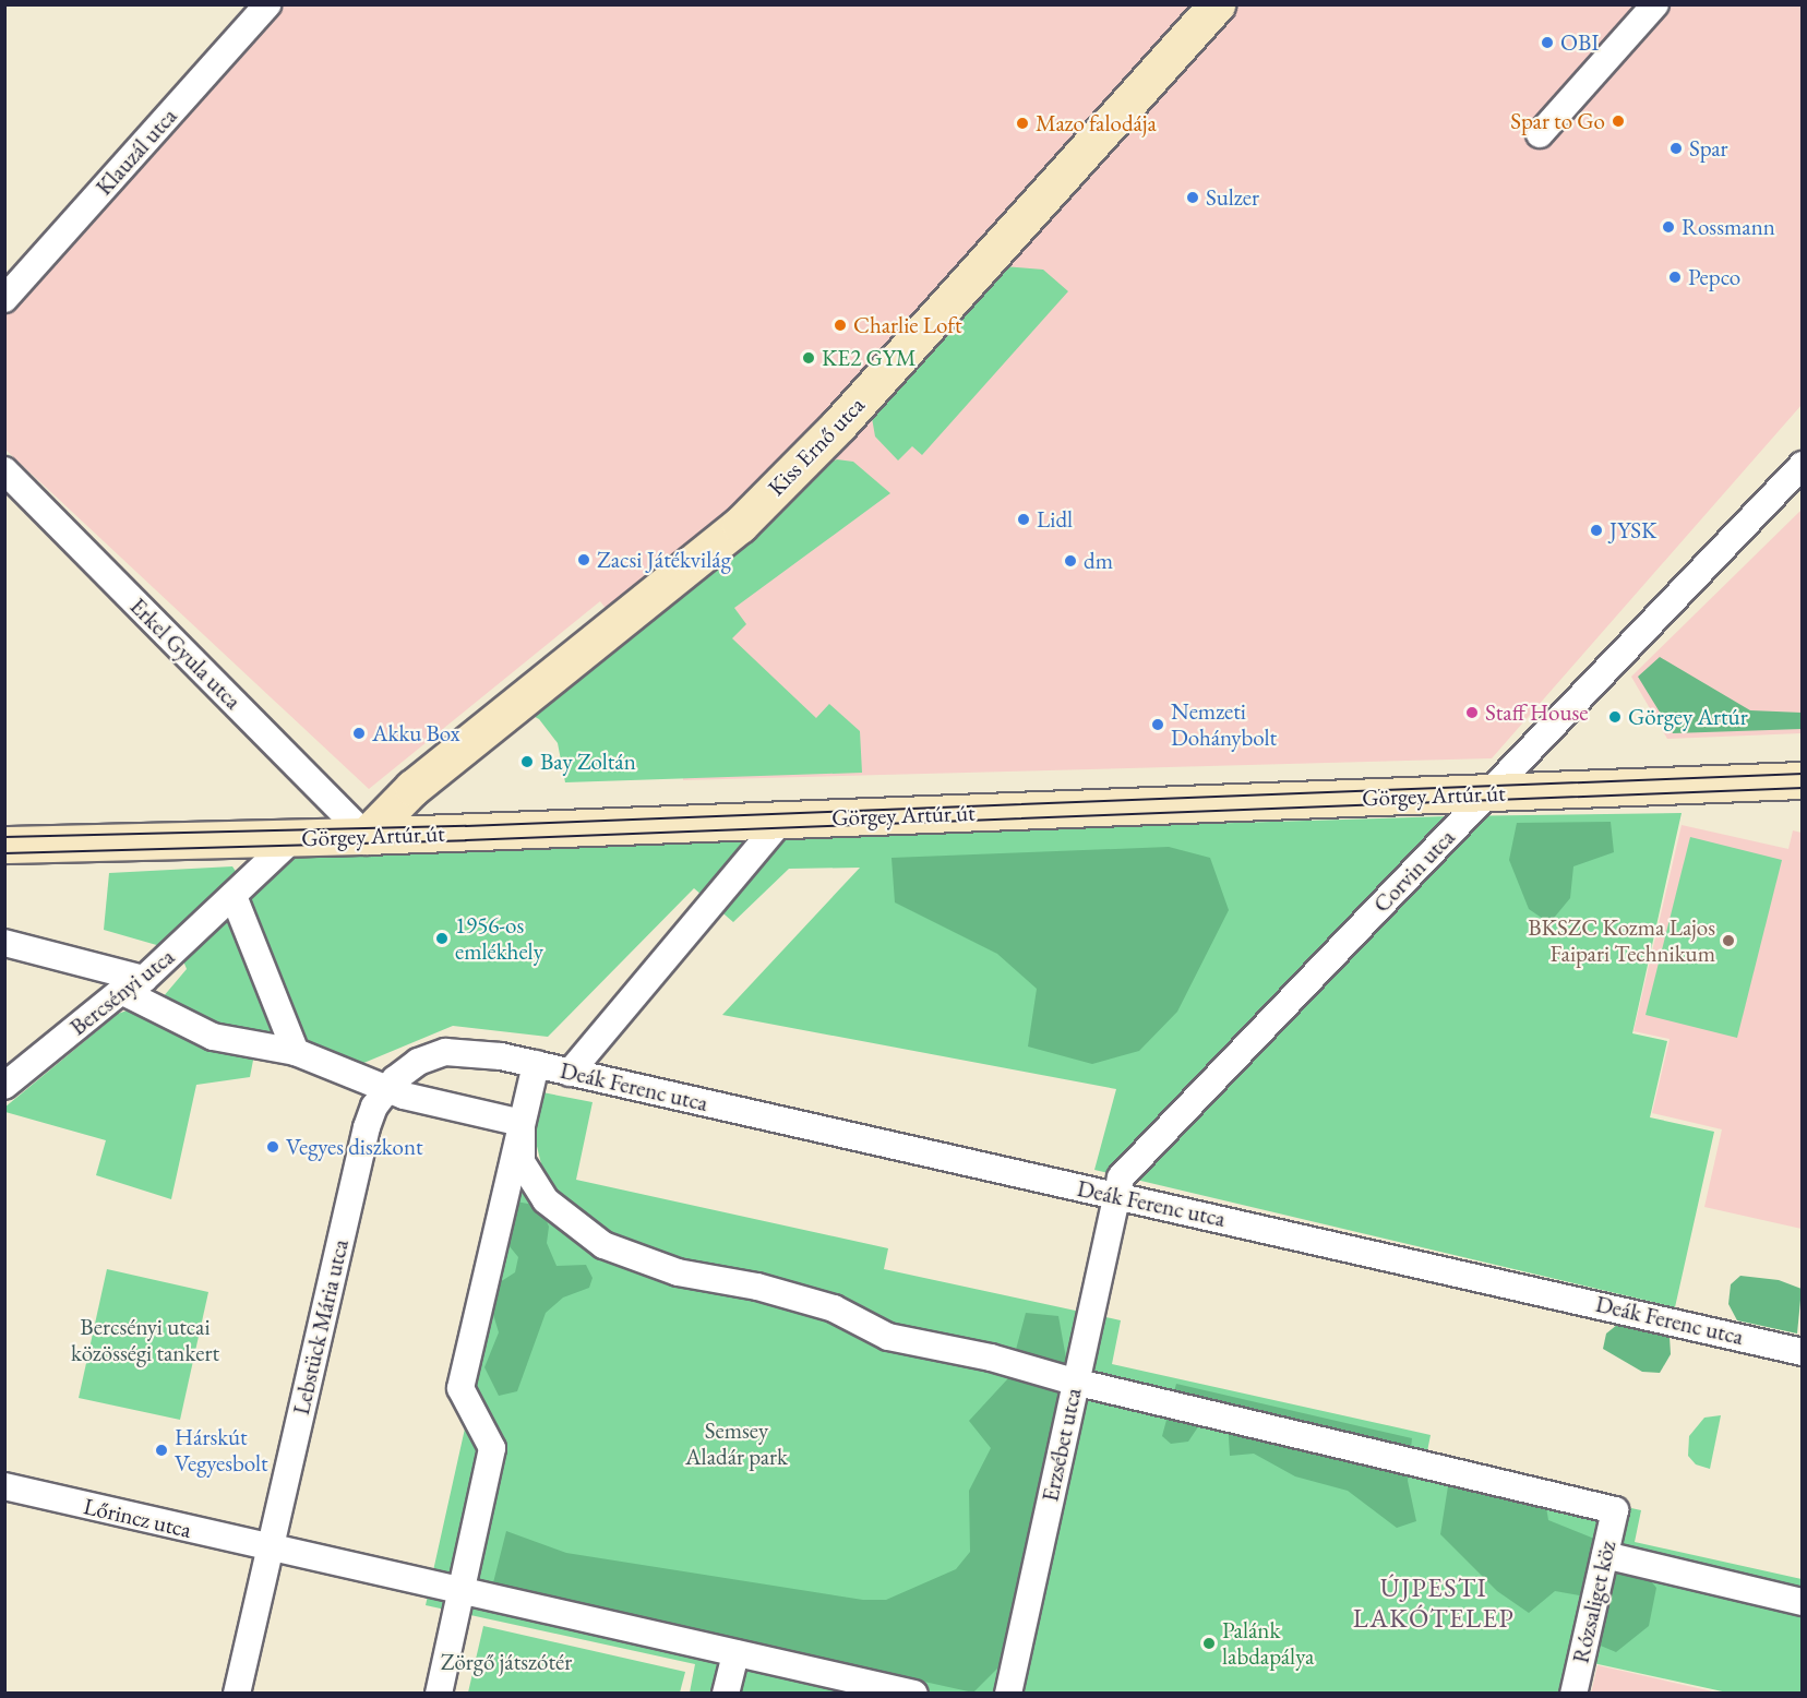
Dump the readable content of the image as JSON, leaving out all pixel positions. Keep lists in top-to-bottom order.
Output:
{
  "streets": {
    "street": [
      "Klauzál utca",
      "Kiss Ernő utca",
      "Erkel Gyula utca",
      "Görgey Artúr út",
      "Corvin utca",
      "Bercsényi utca",
      "Deák Ferenc utca",
      "Lebstück Mária utca",
      "Erzsébet utca",
      "Lőrincz utca",
      "Rózsaliget köz"
    ]
  },
  "crossings": [
    ["Kiss Ernő utca", "Erkel Gyula utca"],
    ["Kiss Ernő utca", "Görgey Artúr út"],
    ["Erkel Gyula utca", "Görgey Artúr út"],
    ["Görgey Artúr út", "Corvin utca"],
    ["Görgey Artúr út", "Bercsényi utca"],
    ["Corvin utca", "Deák Ferenc utca"],
    ["Corvin utca", "Erzsébet utca"],
    ["Deák Ferenc utca", "Lebstück Mária utca"],
    ["Deák Ferenc utca", "Erzsébet utca"],
    ["Lebstück Mária utca", "Lőrincz utca"],
    ["Erzsébet utca", "Rózsaliget köz"]
  ],
  "districts": ["ÚJPESTI LAKÓTELEP"],
  "parks": ["Bercsényi utcai közösségi tankert", "Semsey Aladár park", "Zörgő játszótér"],
  "places": [
    "OBI",
    "Spar to Go",
    "Mazo falodája",
    "Spar",
    "Sulzer",
    "Rossmann",
    "Pepco",
    "Charlie Loft",
    "KE2 GYM",
    "Lidl",
    "JYSK",
    "Zacsi Játékvilág",
    "dm",
    "Staff House",
    "Görgey Artúr",
    "Nemzeti Dohánybolt",
    "Akku Box",
    "Bay Zoltán",
    "1956-os emlékhely",
    "BKSZC Kozma Lajos Faipari Technikum",
    "Vegyes diszkont",
    "Hárskút Vegyesbolt",
    "Palánk labdapálya"
  ]
}
